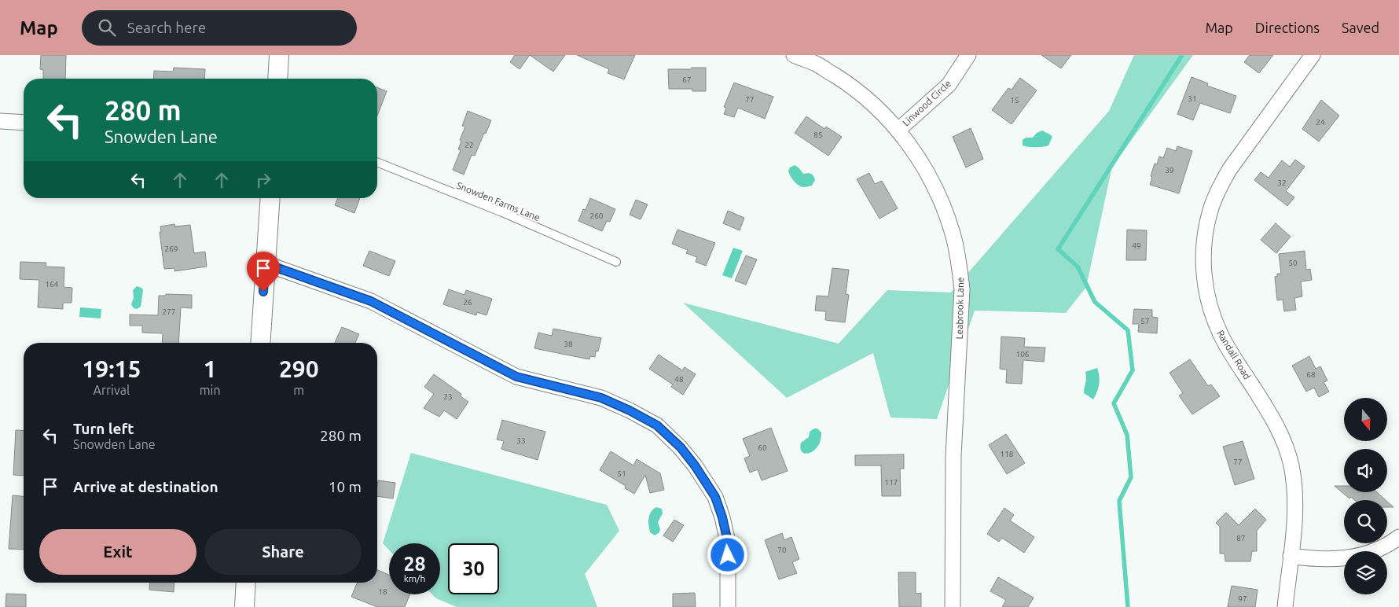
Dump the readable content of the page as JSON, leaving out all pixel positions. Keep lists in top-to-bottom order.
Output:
{
  "streets": {
    "street": ["Linwood Circle", "Leabrook Lane", "Randall Road"],
    "lane": ["Snowden Farms Lane"]
  },
  "crossings": [
    ["Linwood Circle", "Leabrook Lane"]
  ],
  "house_numbers": [
    "67",
    "31",
    "77",
    "15",
    "24",
    "85",
    "22",
    "39",
    "32",
    "260",
    "49",
    "269",
    "50",
    "164",
    "26",
    "277",
    "57",
    "38",
    "106",
    "68",
    "48",
    "23",
    "33",
    "60",
    "118",
    "77",
    "51",
    "117",
    "87",
    "70",
    "18",
    "97"
  ],
  "north": "bottom",
  "page": {
    "header": "Map",
    "search": "Search here",
    "nav": ["Map", "Directions", "Saved"],
    "turn": ["280 m", "Snowden Lane"],
    "eta": [
      "19:15",
      "Arrival",
      "1",
      "min",
      "290",
      "m"
    ],
    "list": [
      {
        "name": "Turn left",
        "note": "Snowden Lane",
        "value": "280 m"
      },
      {
        "name": "Arrive at destination",
        "value": "10 m"
      }
    ],
    "buttons": ["Exit", "Share"],
    "speed": "28 km/h",
    "limit": "30"
  }
}
